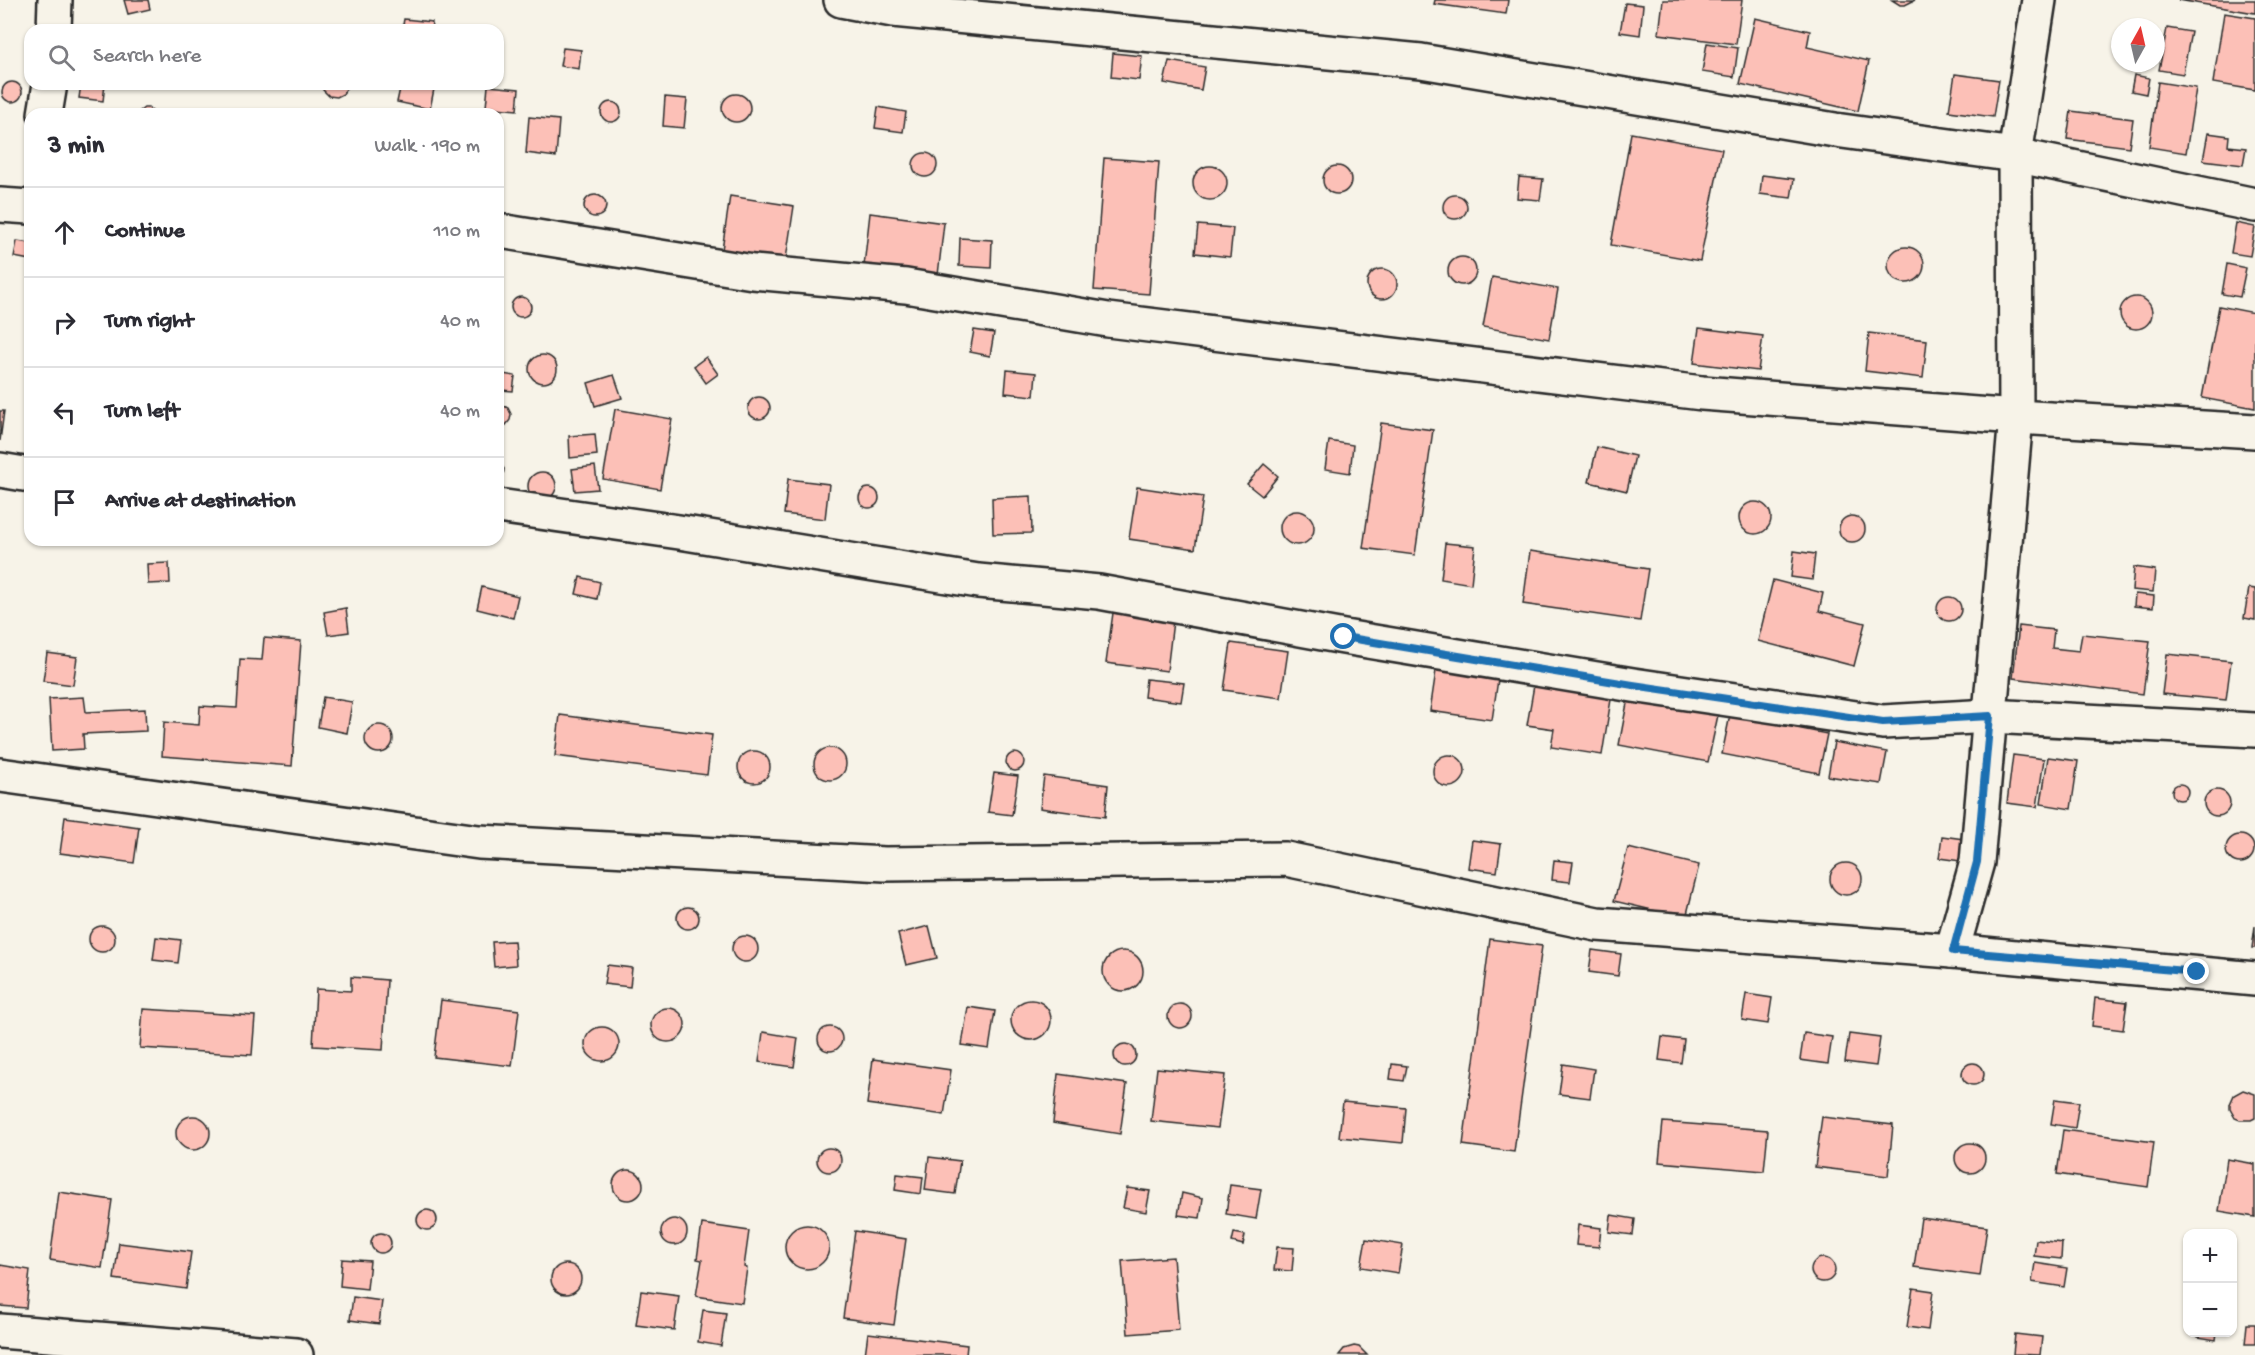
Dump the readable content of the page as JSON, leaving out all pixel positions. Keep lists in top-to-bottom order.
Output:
{
  "north": "top",
  "page": {
    "search": "Search here",
    "heading": ["3 min", "Walk · 190 m"],
    "list": [
      ["Continue", "110 m"],
      ["Turn right", "40 m"],
      ["Turn left", "40 m"],
      "Arrive at destination"
    ],
    "map_buttons": ["+", "−"]
  }
}
